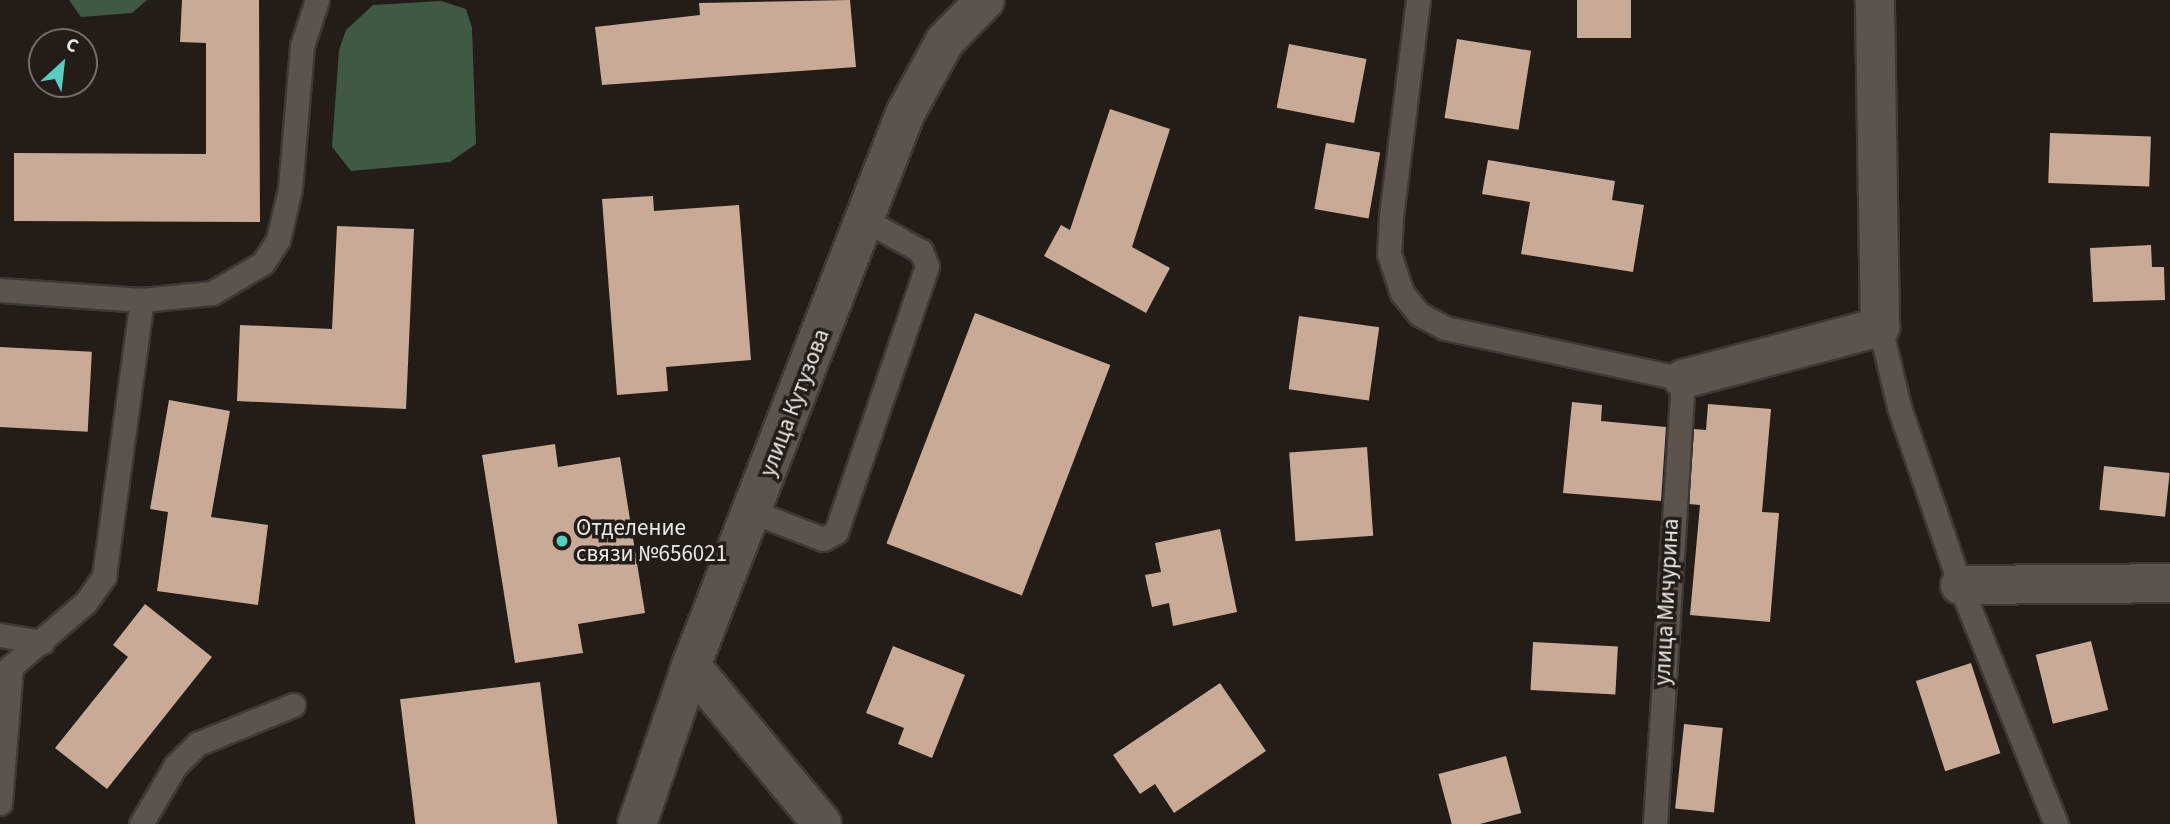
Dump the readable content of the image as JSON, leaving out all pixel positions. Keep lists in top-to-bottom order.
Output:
{
  "streets": {
    "street": ["улица Кутузова"],
    "lane": ["улица Мичурина"]
  },
  "places": ["Отделение связи №656021"],
  "north": "top right"
}
